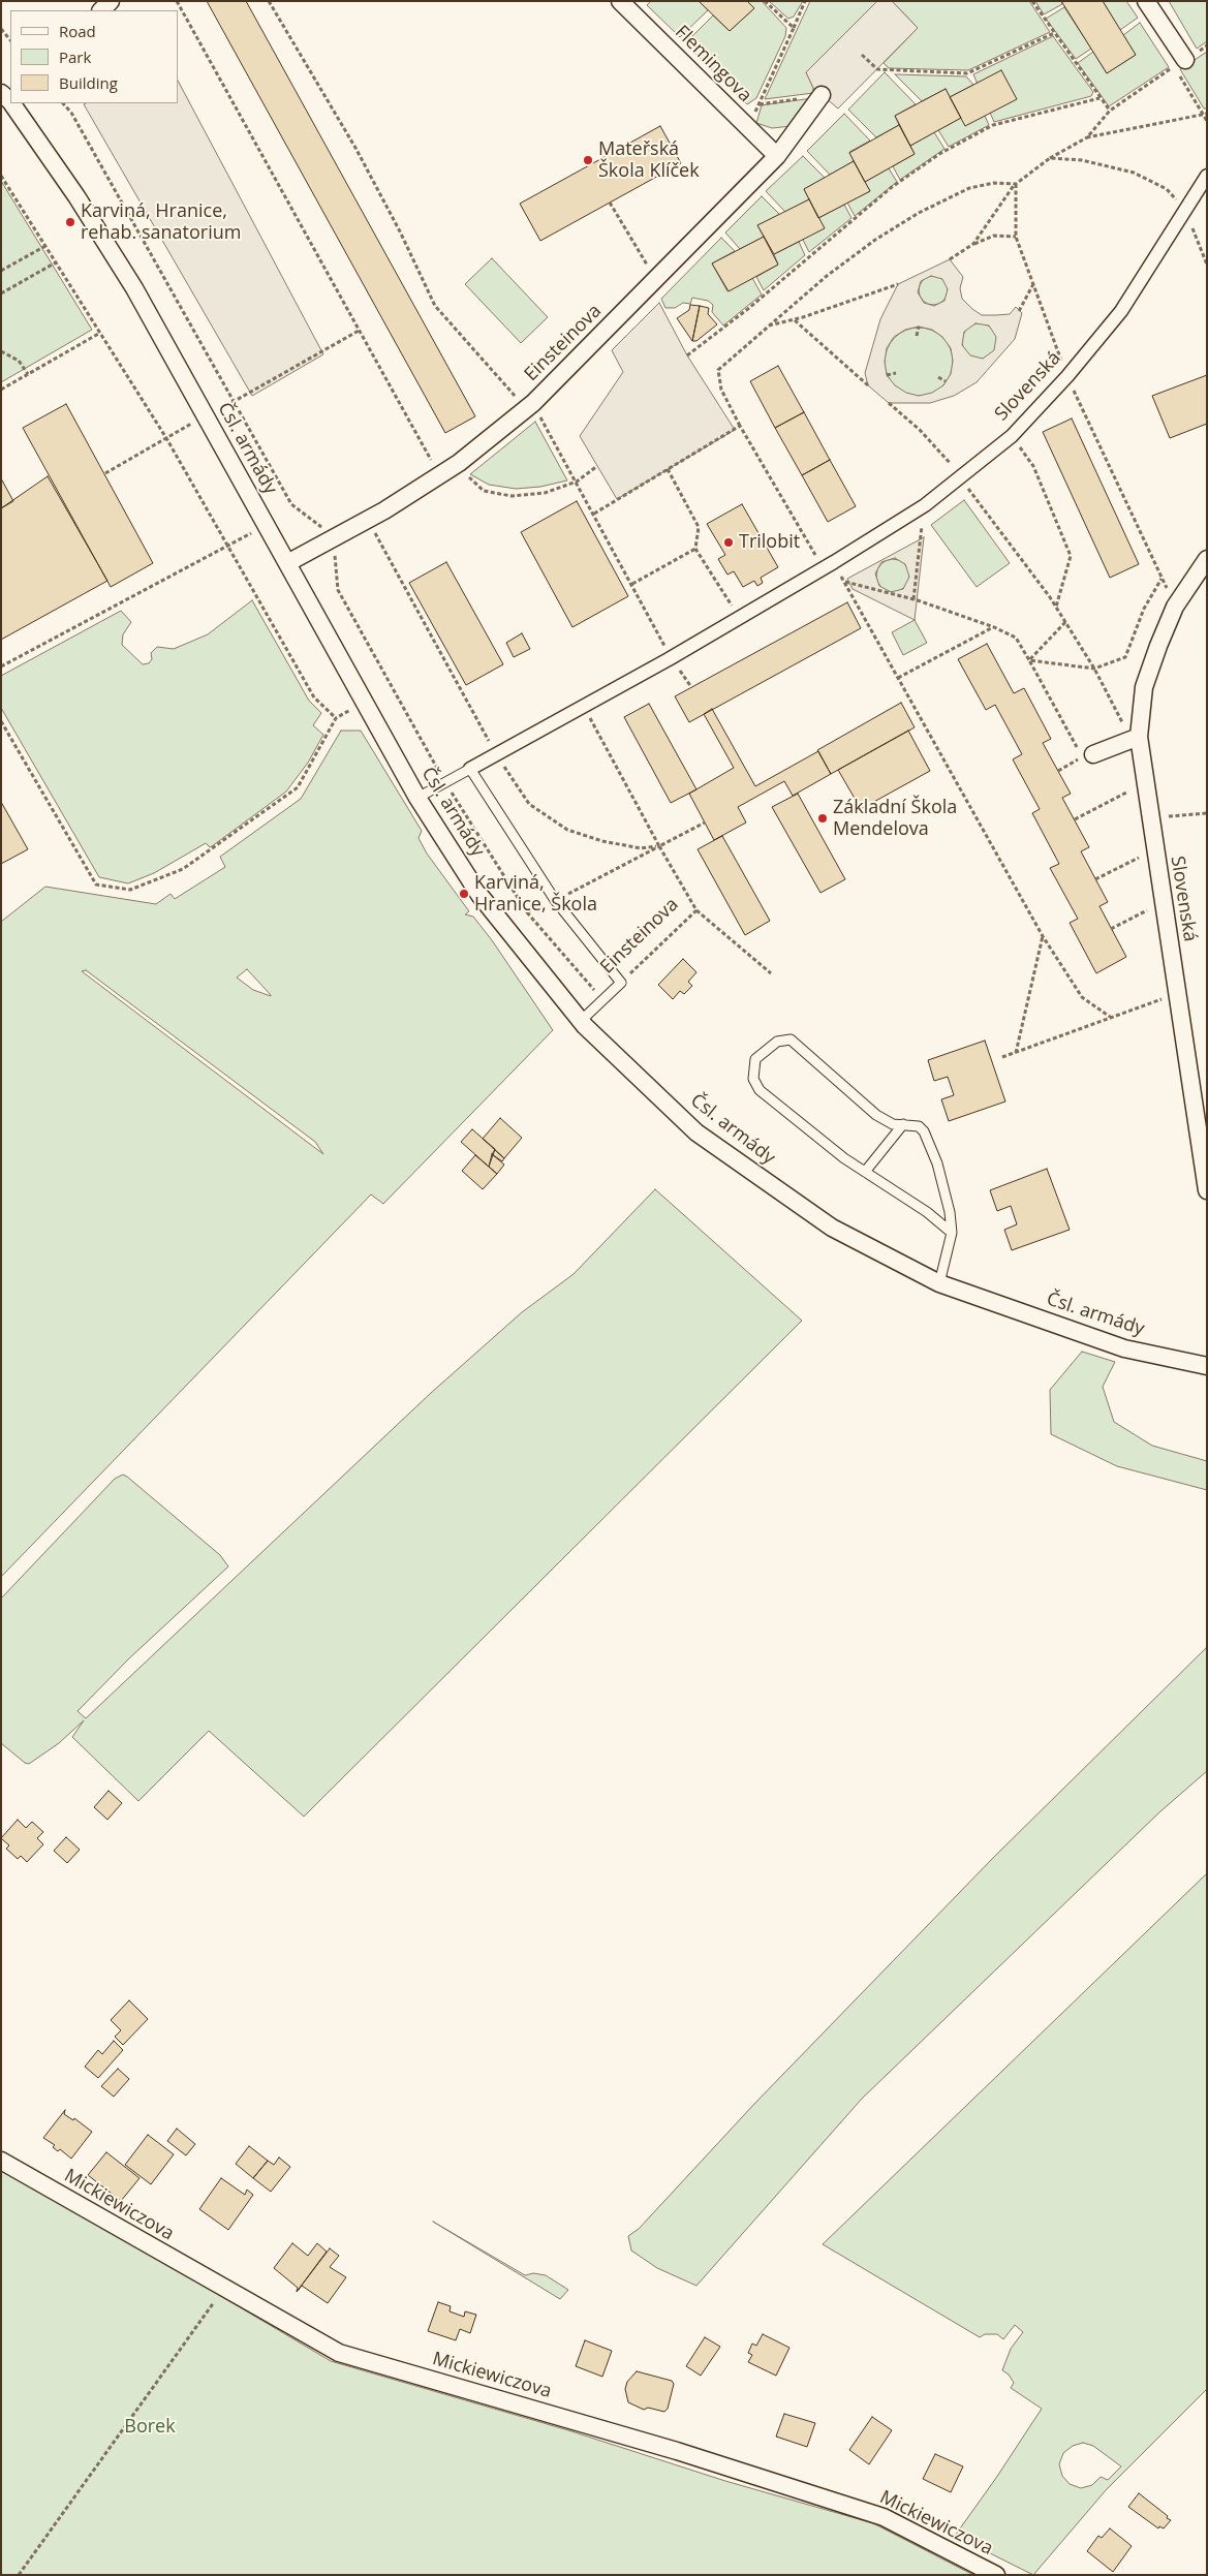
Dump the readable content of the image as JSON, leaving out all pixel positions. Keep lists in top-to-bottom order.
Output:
{
  "streets": {
    "street": [
      "Flemingova",
      "Einsteinova",
      "Slovenská",
      "Čsl. armády",
      "Mickiewiczova"
    ]
  },
  "crossings": [
    ["Flemingova", "Einsteinova"],
    ["Einsteinova", "Čsl. armády"]
  ],
  "parks": ["Borek"],
  "places": [
    "Mateřská Škola Klíček",
    "Karviná, Hranice, rehab. sanatorium",
    "Trilobit",
    "Základní Škola Mendelova",
    "Karviná, Hranice, Škola"
  ],
  "legend": ["Road", "Park", "Building"]
}
